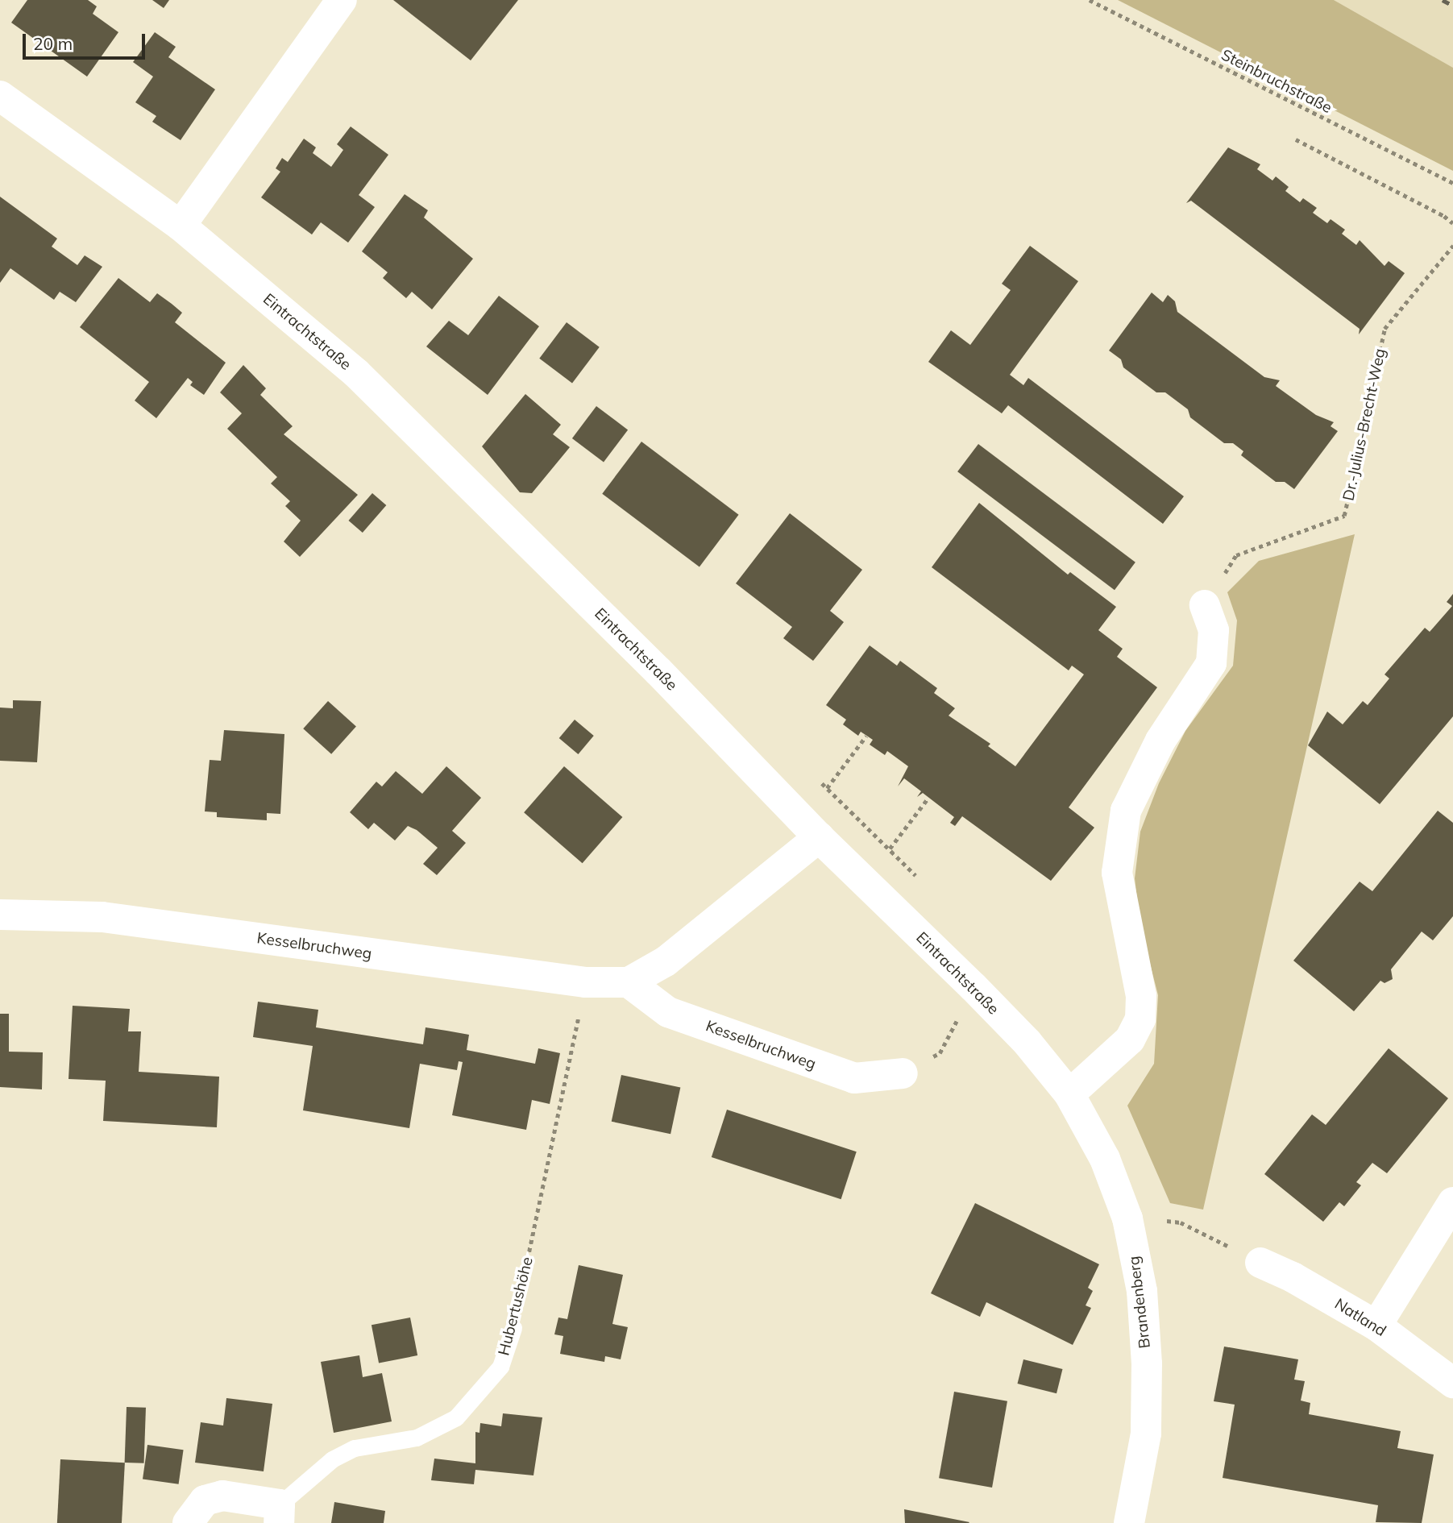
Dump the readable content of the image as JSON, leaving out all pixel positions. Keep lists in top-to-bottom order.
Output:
{
  "streets": {
    "street": [
      "Eintrachtstraße",
      "Kesselbruchweg",
      "Brandenberg",
      "Hubertushöhe",
      "Natland"
    ],
    "path": ["Steinbruchstraße", "Dr.-Julius-Brecht-Weg"]
  },
  "crossings": [
    ["Eintrachtstraße", "Kesselbruchweg"],
    ["Eintrachtstraße", "Brandenberg"],
    ["Kesselbruchweg", "Hubertushöhe"]
  ],
  "scale_bar": "20 m"
}
